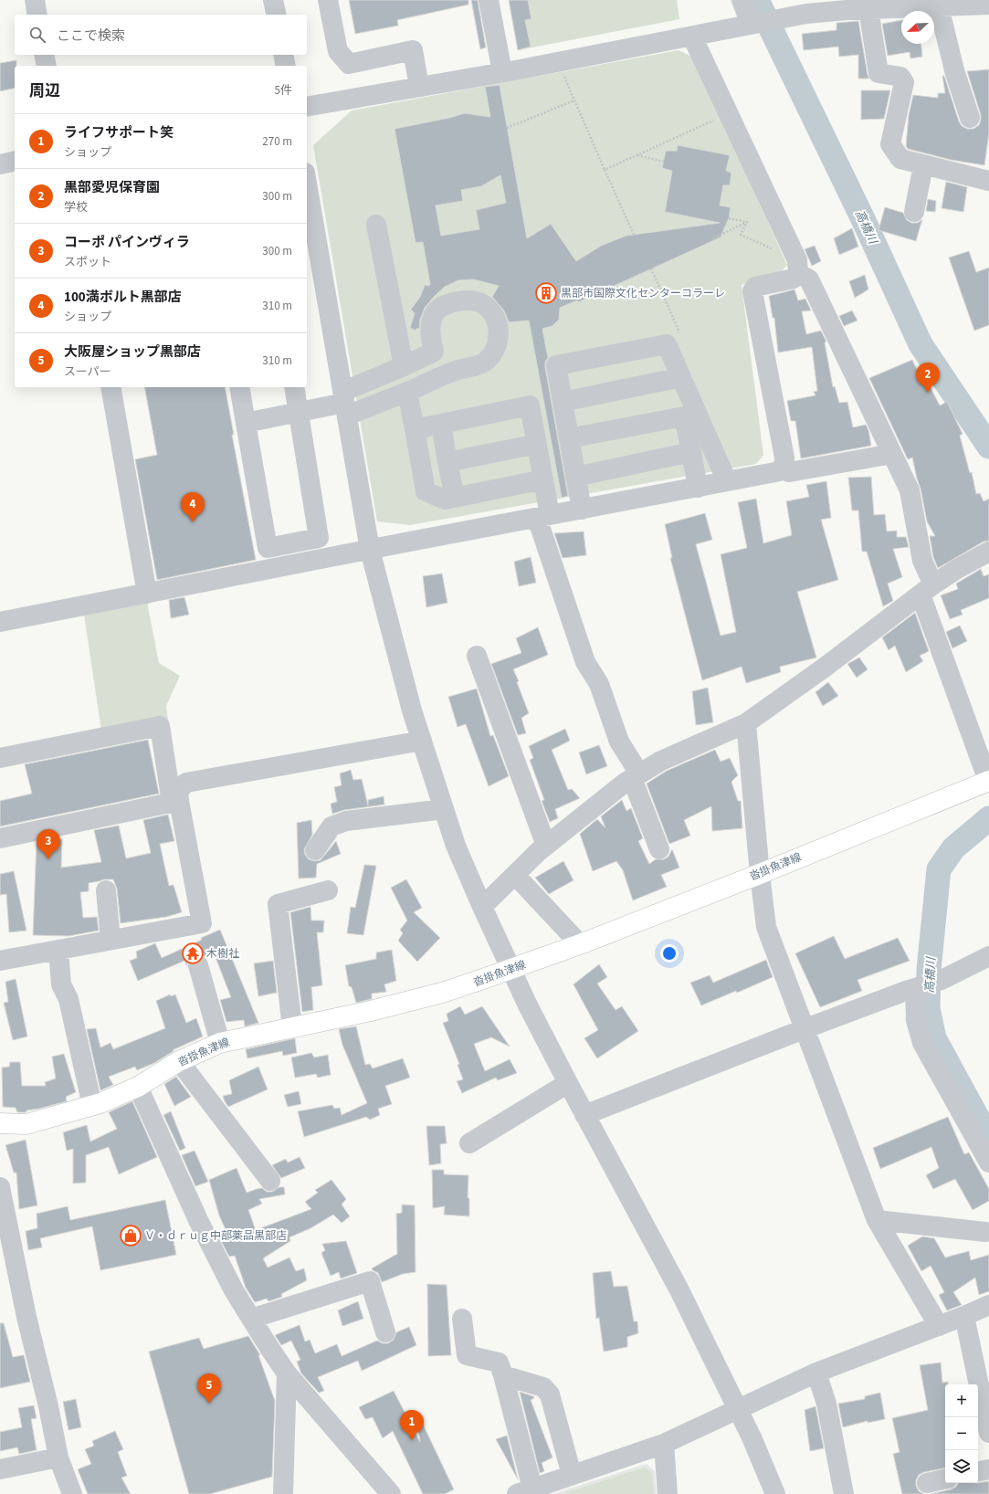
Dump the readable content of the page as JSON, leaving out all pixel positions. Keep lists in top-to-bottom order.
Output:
{
  "streets": {
    "main road": ["沓掛魚津線"]
  },
  "water": ["高橋川"],
  "places": {
    "building": ["黒部市国際文化センターコラーレ"],
    "temple": ["木樹社"],
    "shop": ["Ｖ・ｄｒｕｇ中部薬品黒部店"]
  },
  "north": "bottom left",
  "page": {
    "search": "ここで検索",
    "heading": ["周辺", "5件"],
    "list": [
      {
        "mark": "1",
        "name": "ライフサポート笑",
        "note": "ショップ",
        "value": "270 m"
      },
      {
        "mark": "2",
        "name": "黒部愛児保育園",
        "note": "学校",
        "value": "300 m"
      },
      {
        "mark": "3",
        "name": "コーポ パインヴィラ",
        "note": "スポット",
        "value": "300 m"
      },
      {
        "mark": "4",
        "name": "100満ボルト黒部店",
        "note": "ショップ",
        "value": "310 m"
      },
      {
        "mark": "5",
        "name": "大阪屋ショップ黒部店",
        "note": "スーパー",
        "value": "310 m"
      }
    ],
    "pins": [
      "2",
      "4",
      "3",
      "5",
      "1"
    ],
    "map_buttons": ["+", "−"]
  }
}
